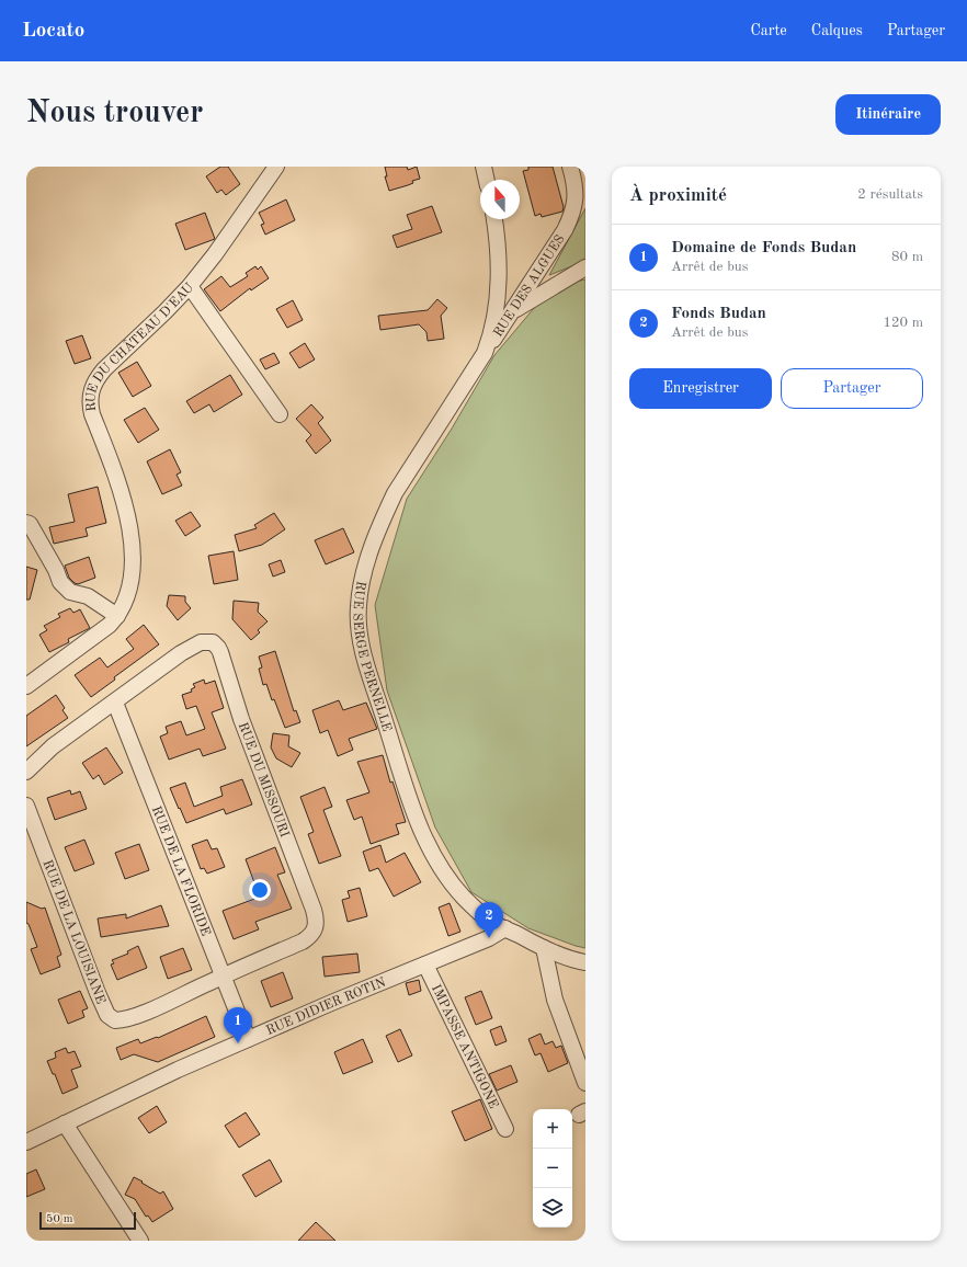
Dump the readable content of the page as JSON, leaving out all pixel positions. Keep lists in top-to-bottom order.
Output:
{
  "streets": {
    "street": [
      "RUE DES ALGUES",
      "RUE DU CHÂTEAU D'EAU",
      "RUE SERGE PERNELLE",
      "RUE DU MISSOURI",
      "RUE DE LA FLORIDE",
      "RUE DE LA LOUISIANE",
      "RUE DIDIER ROTIN",
      "IMPASSE ANTIGONE"
    ]
  },
  "crossings": [
    ["RUE DES ALGUES", "RUE SERGE PERNELLE"],
    ["RUE SERGE PERNELLE", "RUE DIDIER ROTIN"],
    ["RUE DU MISSOURI", "RUE DE LA FLORIDE"],
    ["RUE DU MISSOURI", "RUE DE LA LOUISIANE"],
    ["RUE DE LA FLORIDE", "RUE DE LA LOUISIANE"],
    ["RUE DE LA FLORIDE", "RUE DIDIER ROTIN"],
    ["RUE DIDIER ROTIN", "IMPASSE ANTIGONE"]
  ],
  "scale_bar": "50 m",
  "north": "top",
  "page": {
    "header": "Locato",
    "nav": ["Carte", "Calques", "Partager"],
    "buttons": [
      "Itinéraire",
      ["Enregistrer", "Partager"]
    ],
    "title": "Nous trouver",
    "heading": ["À proximité", "2 résultats"],
    "list": [
      {
        "mark": "1",
        "name": "Domaine de Fonds Budan",
        "note": "Arrêt de bus",
        "value": "80 m"
      },
      {
        "mark": "2",
        "name": "Fonds Budan",
        "note": "Arrêt de bus",
        "value": "120 m"
      }
    ],
    "pins": ["2", "1"],
    "map_buttons": ["+", "−"],
    "scale": "50 m"
  }
}
